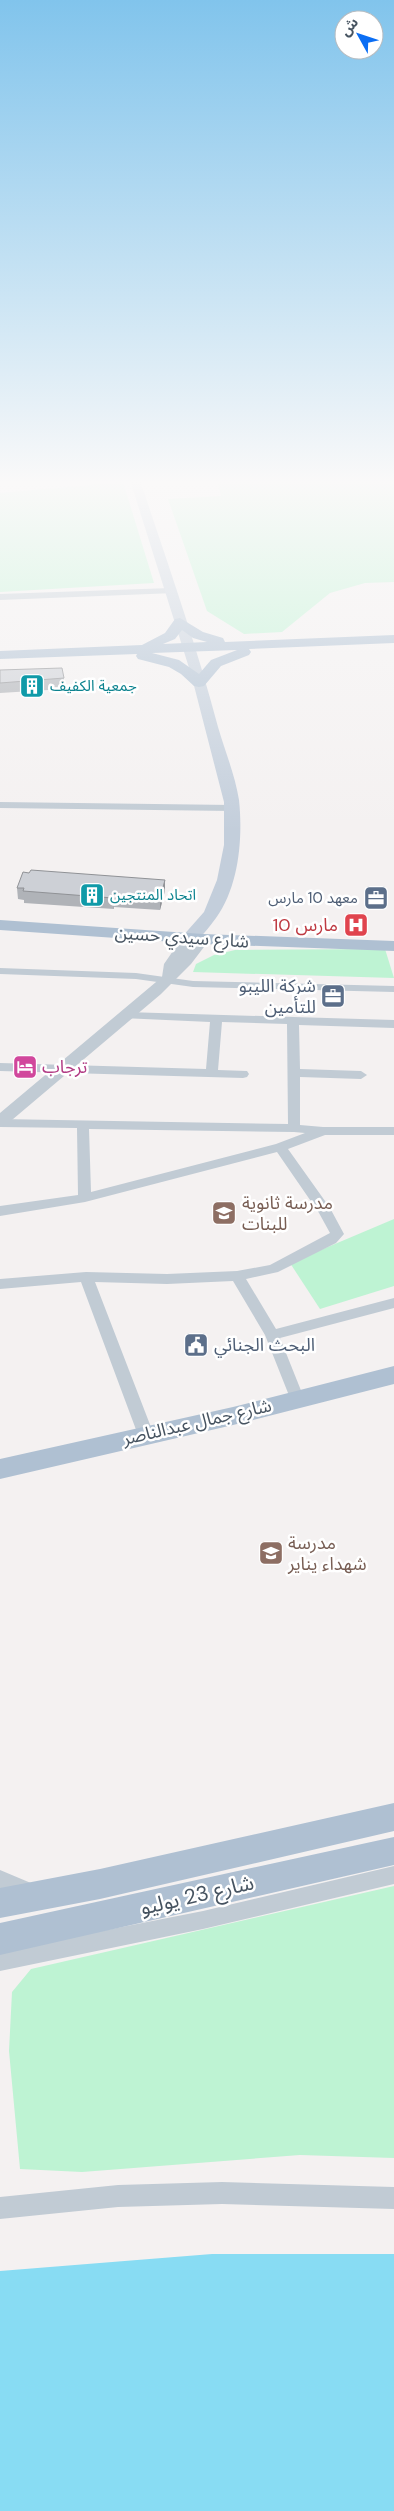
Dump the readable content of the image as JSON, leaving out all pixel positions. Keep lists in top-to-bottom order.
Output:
{
  "streets": {
    "main road": ["شارع سيدي حسين", "شارع جمال عبدالناصر", "شارع 23 يوليو"]
  },
  "places": {
    "building": ["جمعية الكفيف", "اتحاد المنتجين"],
    "office": ["معهد 10 مارس", "شركة الليبو للتأمين"],
    "hospital": ["10 مارس"],
    "hotel": ["ترجاب"],
    "school or university": ["مدرسة ثانوية للبنات", "مدرسة شهداء يناير"],
    "public building": ["البحث الجنائي"]
  },
  "north": "top left"
}
